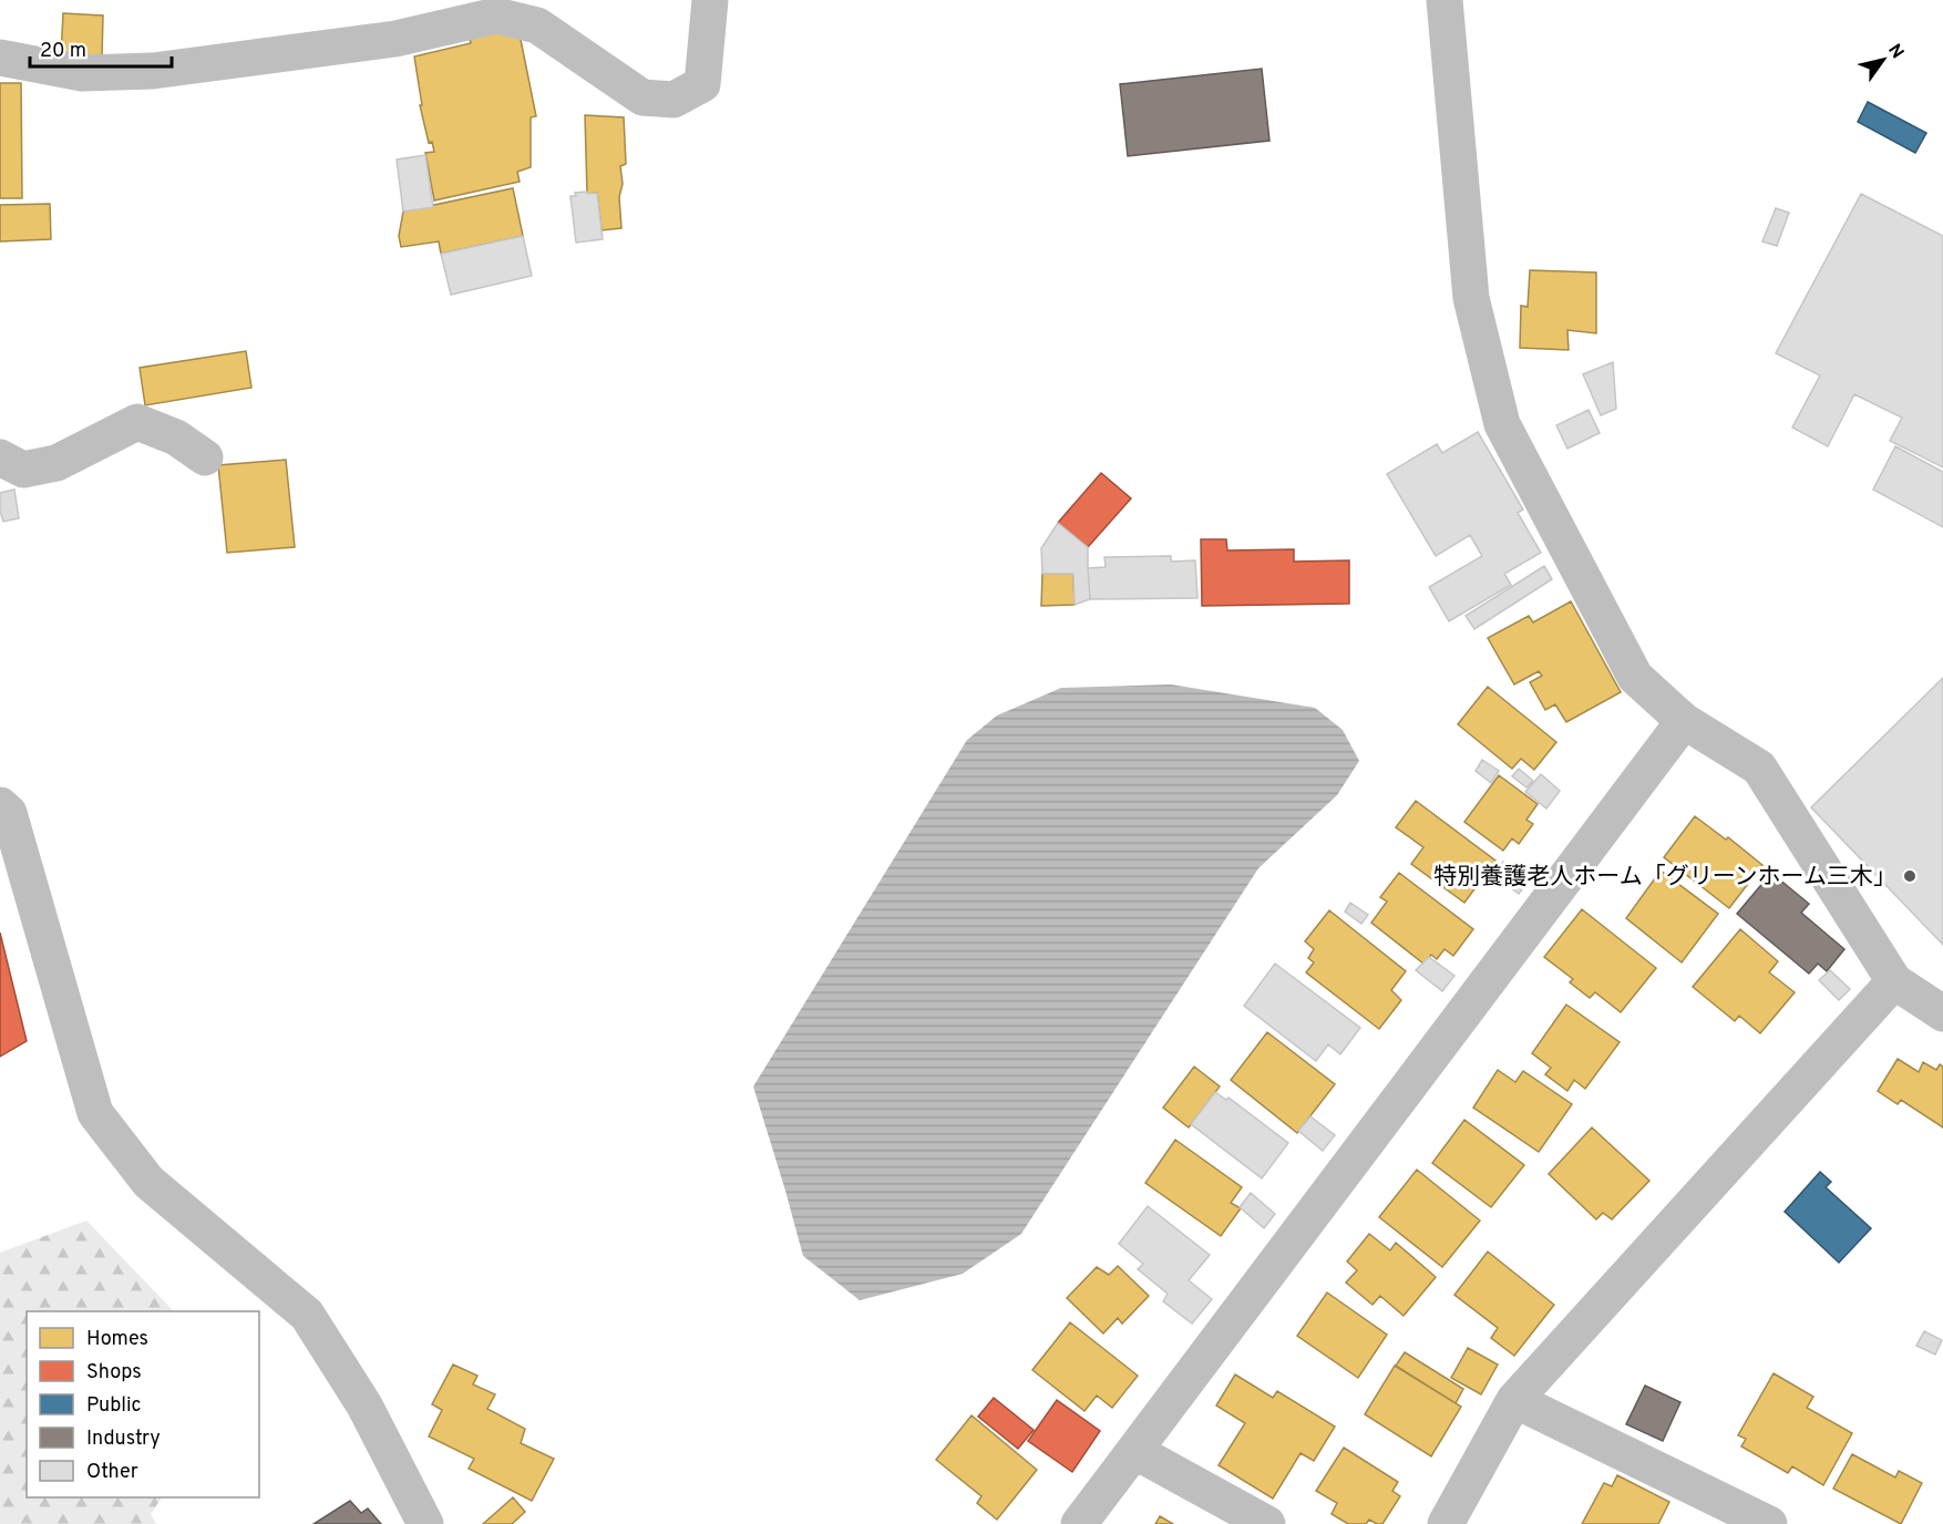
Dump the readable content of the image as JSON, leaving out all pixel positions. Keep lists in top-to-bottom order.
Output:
{
  "places": ["特別養護老人ホーム「グリーンホーム三木」"],
  "legend": [
    "Homes",
    "Shops",
    "Public",
    "Industry",
    "Other"
  ],
  "scale_bar": "20 m",
  "north": "top right"
}
